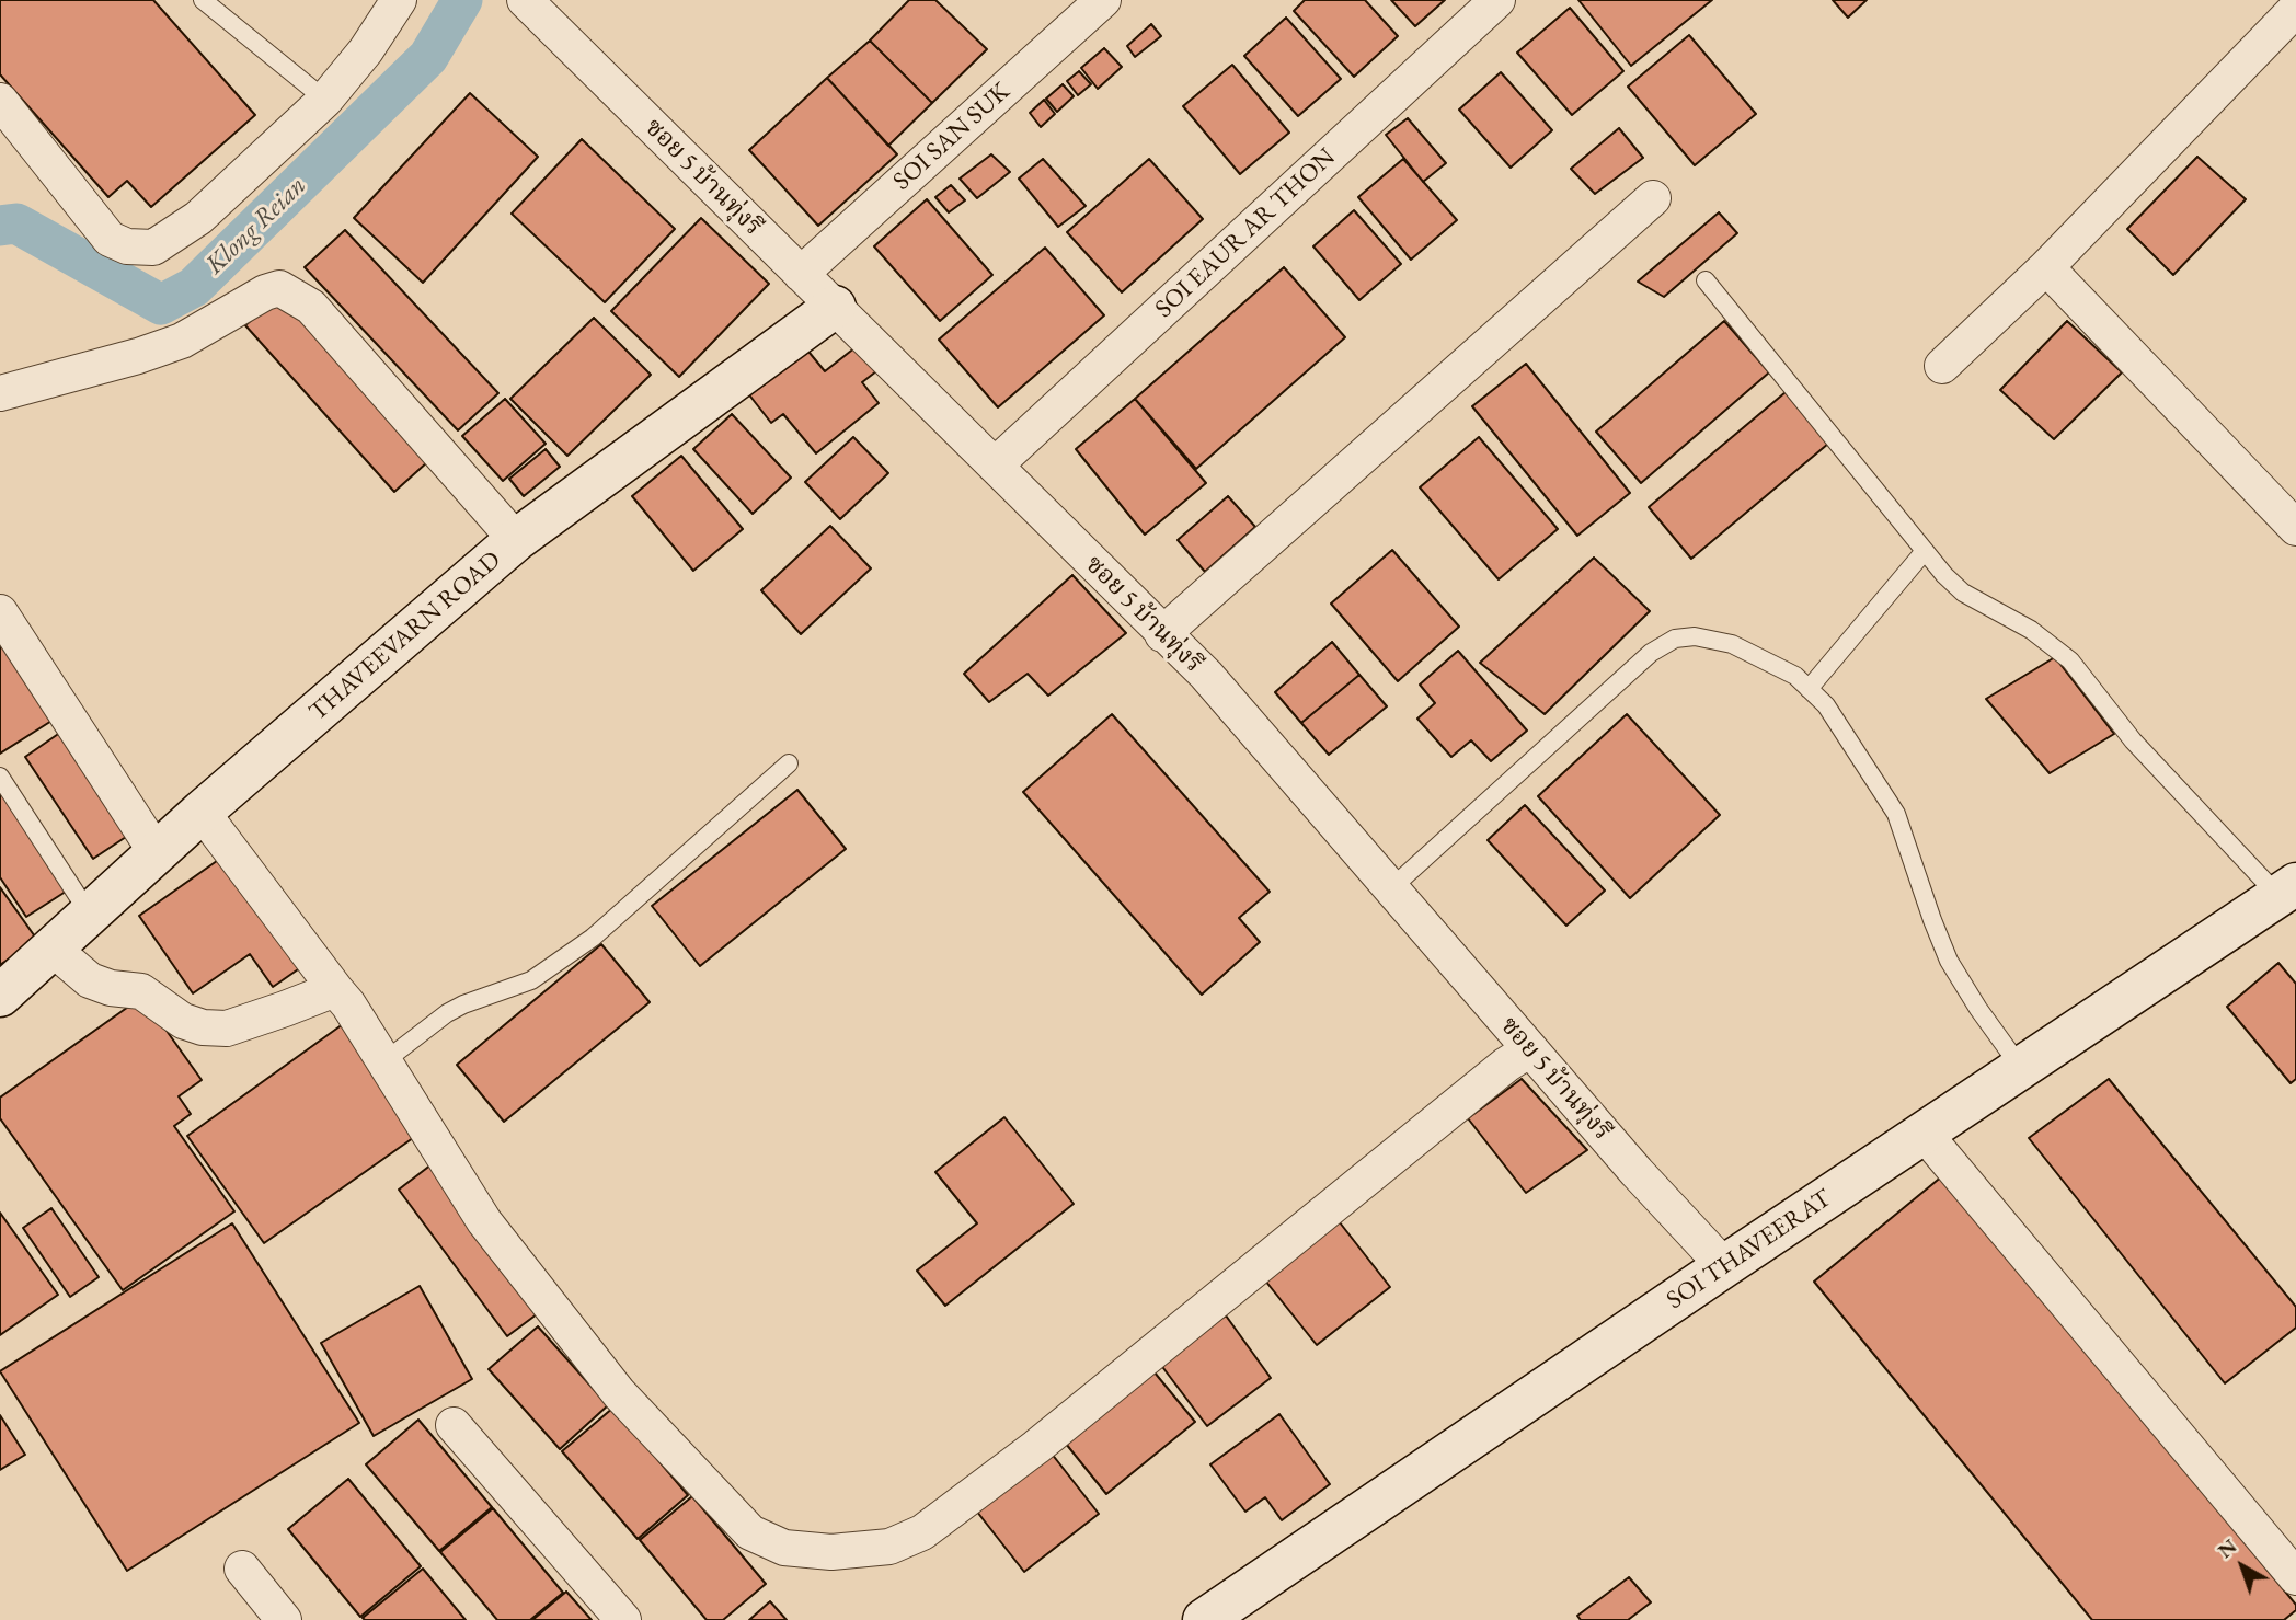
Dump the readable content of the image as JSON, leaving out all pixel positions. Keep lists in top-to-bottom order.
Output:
{
  "streets": {
    "street": [
      "SOI SAN SUK",
      "ซอย 5 บ้านทุ่งรี",
      "SOI EAUR AR THON",
      "THAVEEVARN ROAD",
      "SOI THAVEERAT"
    ]
  },
  "crossings": [
    ["SOI SAN SUK", "ซอย 5 บ้านทุ่งรี"],
    ["ซอย 5 บ้านทุ่งรี", "SOI EAUR AR THON"],
    ["ซอย 5 บ้านทุ่งรี", "THAVEEVARN ROAD"],
    ["ซอย 5 บ้านทุ่งรี", "SOI THAVEERAT"]
  ],
  "water": ["Klong Reian"],
  "north": "top left"
}
